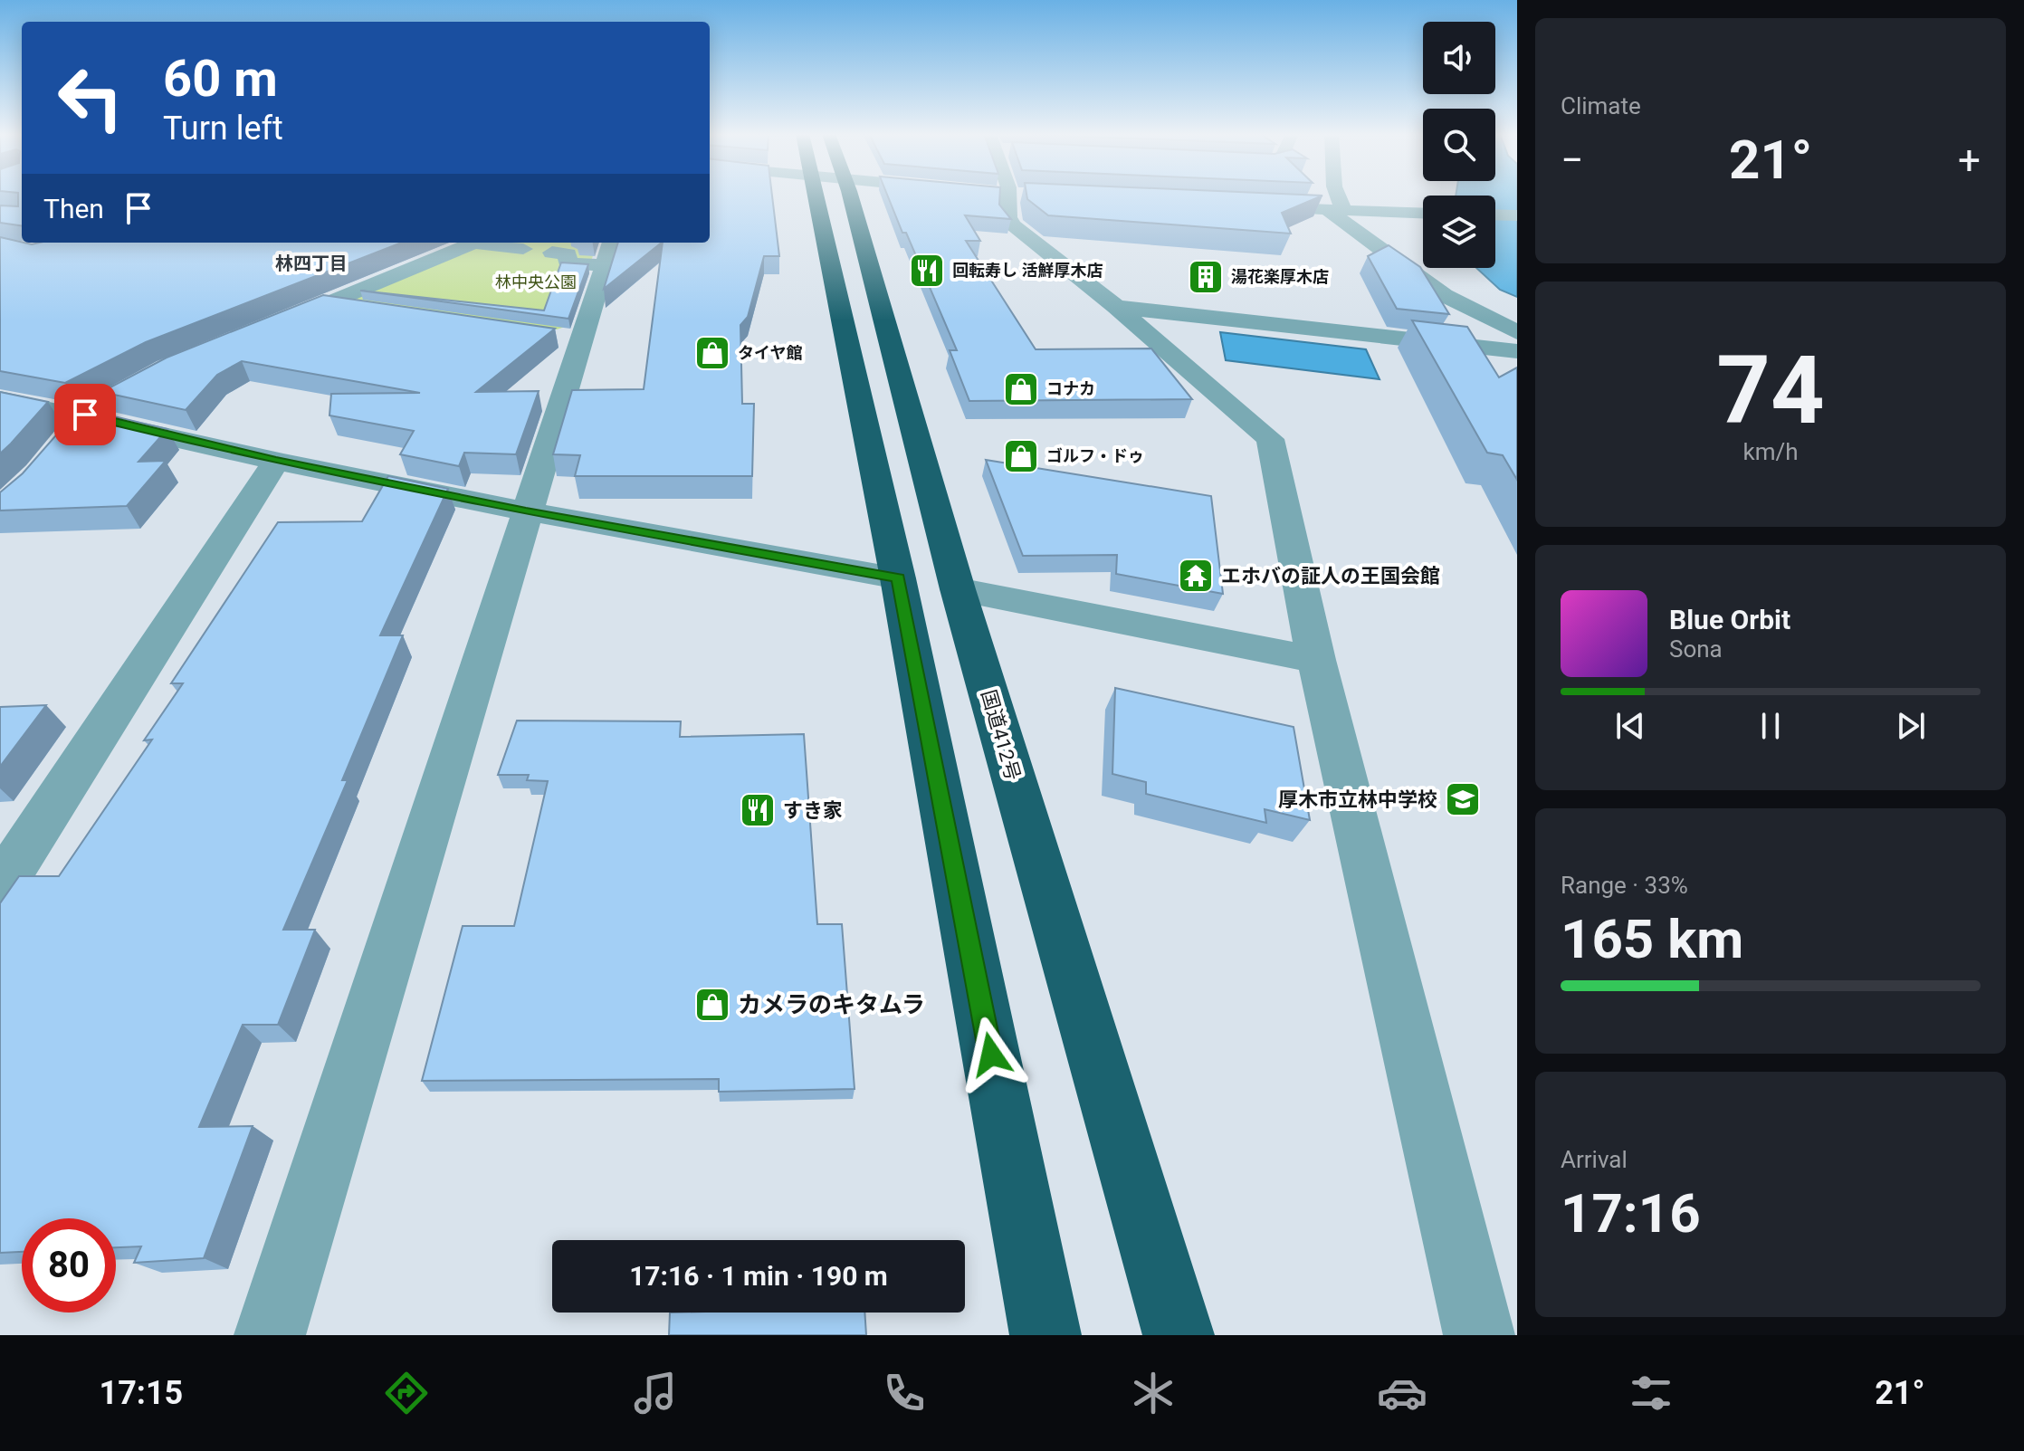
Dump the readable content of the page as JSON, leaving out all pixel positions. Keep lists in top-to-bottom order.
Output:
{
  "streets": {
    "highway": ["国道412号"]
  },
  "districts": ["林四丁目"],
  "parks": ["林中央公園"],
  "places": {
    "restaurant": ["回転寿し 活鮮厚木店", "すき家"],
    "building": ["湯花楽厚木店"],
    "shop": [
      "タイヤ館",
      "コナカ",
      "ゴルフ・ドゥ",
      "カメラのキタムラ"
    ],
    "temple": ["エホバの証人の王国会館"],
    "school or university": ["厚木市立林中学校"]
  },
  "page": {
    "tile": [
      "Climate",
      ["74", "km/h"],
      ["Range · 33%", "165 km"],
      ["Arrival", "17:16"]
    ],
    "turn": ["60 m", "Turn left"],
    "heat": ["−", "21°", "+"],
    "then": "Then",
    "song": ["Blue Orbit", "Sona"],
    "limit": "80",
    "trip": "17:16 · 1 min · 190 m",
    "tabs": ["17:15", "21°"]
  }
}
